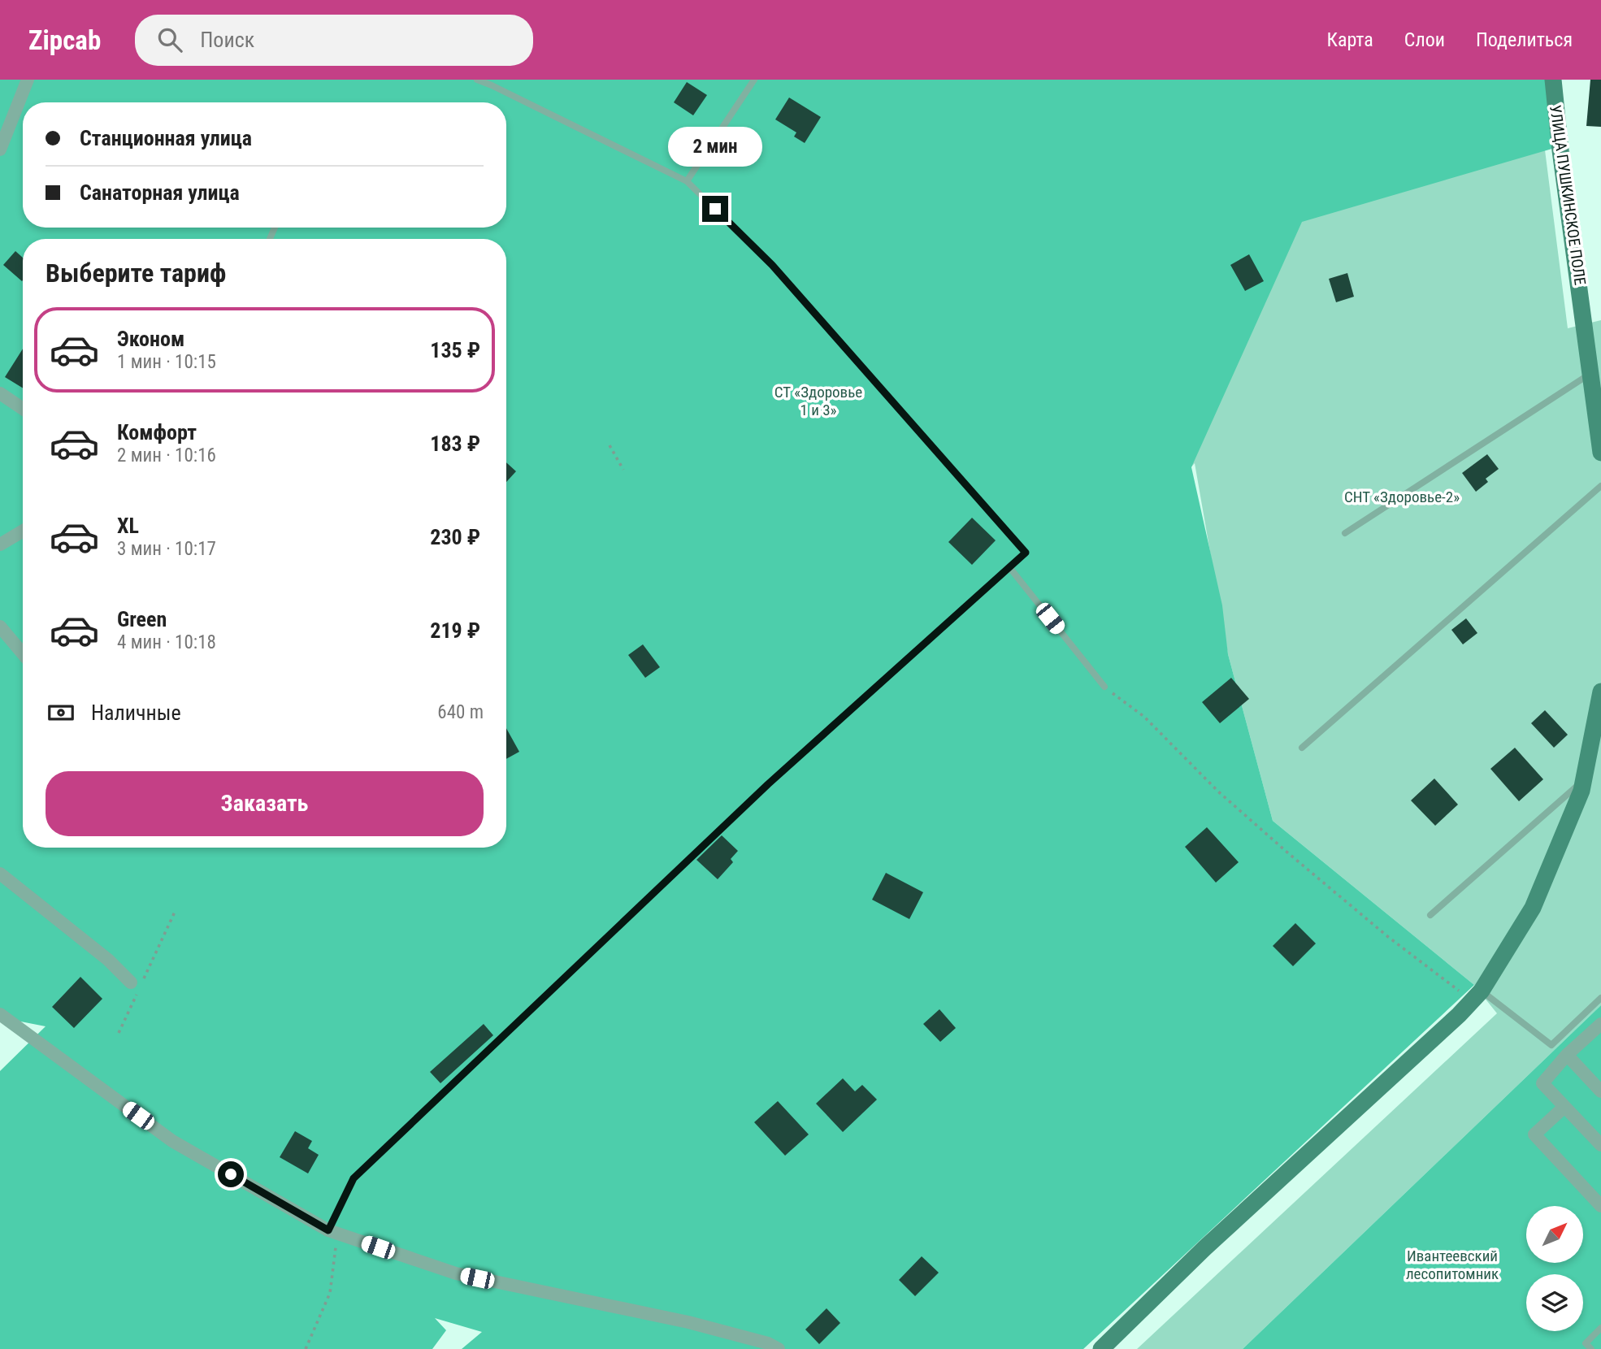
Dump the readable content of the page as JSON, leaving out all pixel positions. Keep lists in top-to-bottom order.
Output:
{
  "streets": {
    "main road": ["УЛИЦА ПУШКИНСКОЕ ПОЛЕ"]
  },
  "parks": ["СТ «Здоровье 1 и 3»", "СНТ «Здоровье-2»", "Ивантеевский лесопитомник"],
  "north": "top right",
  "page": {
    "header": "Zipcab",
    "search": "Поиск",
    "nav": ["Карта", "Слои", "Поделиться"],
    "banner": ["Станционная улица", "Санаторная улица"],
    "bubble": "2 мин",
    "heading": "Выберите тариф",
    "list": [
      {
        "name": "Эконом",
        "note": "1 мин · 10:15",
        "value": "135 ₽"
      },
      {
        "name": "Комфорт",
        "note": "2 мин · 10:16",
        "value": "183 ₽"
      },
      {
        "name": "XL",
        "note": "3 мин · 10:17",
        "value": "230 ₽"
      },
      {
        "name": "Green",
        "note": "4 мин · 10:18",
        "value": "219 ₽"
      }
    ],
    "pay": ["Наличные", "640 m"],
    "buttons": "Заказать"
  }
}
